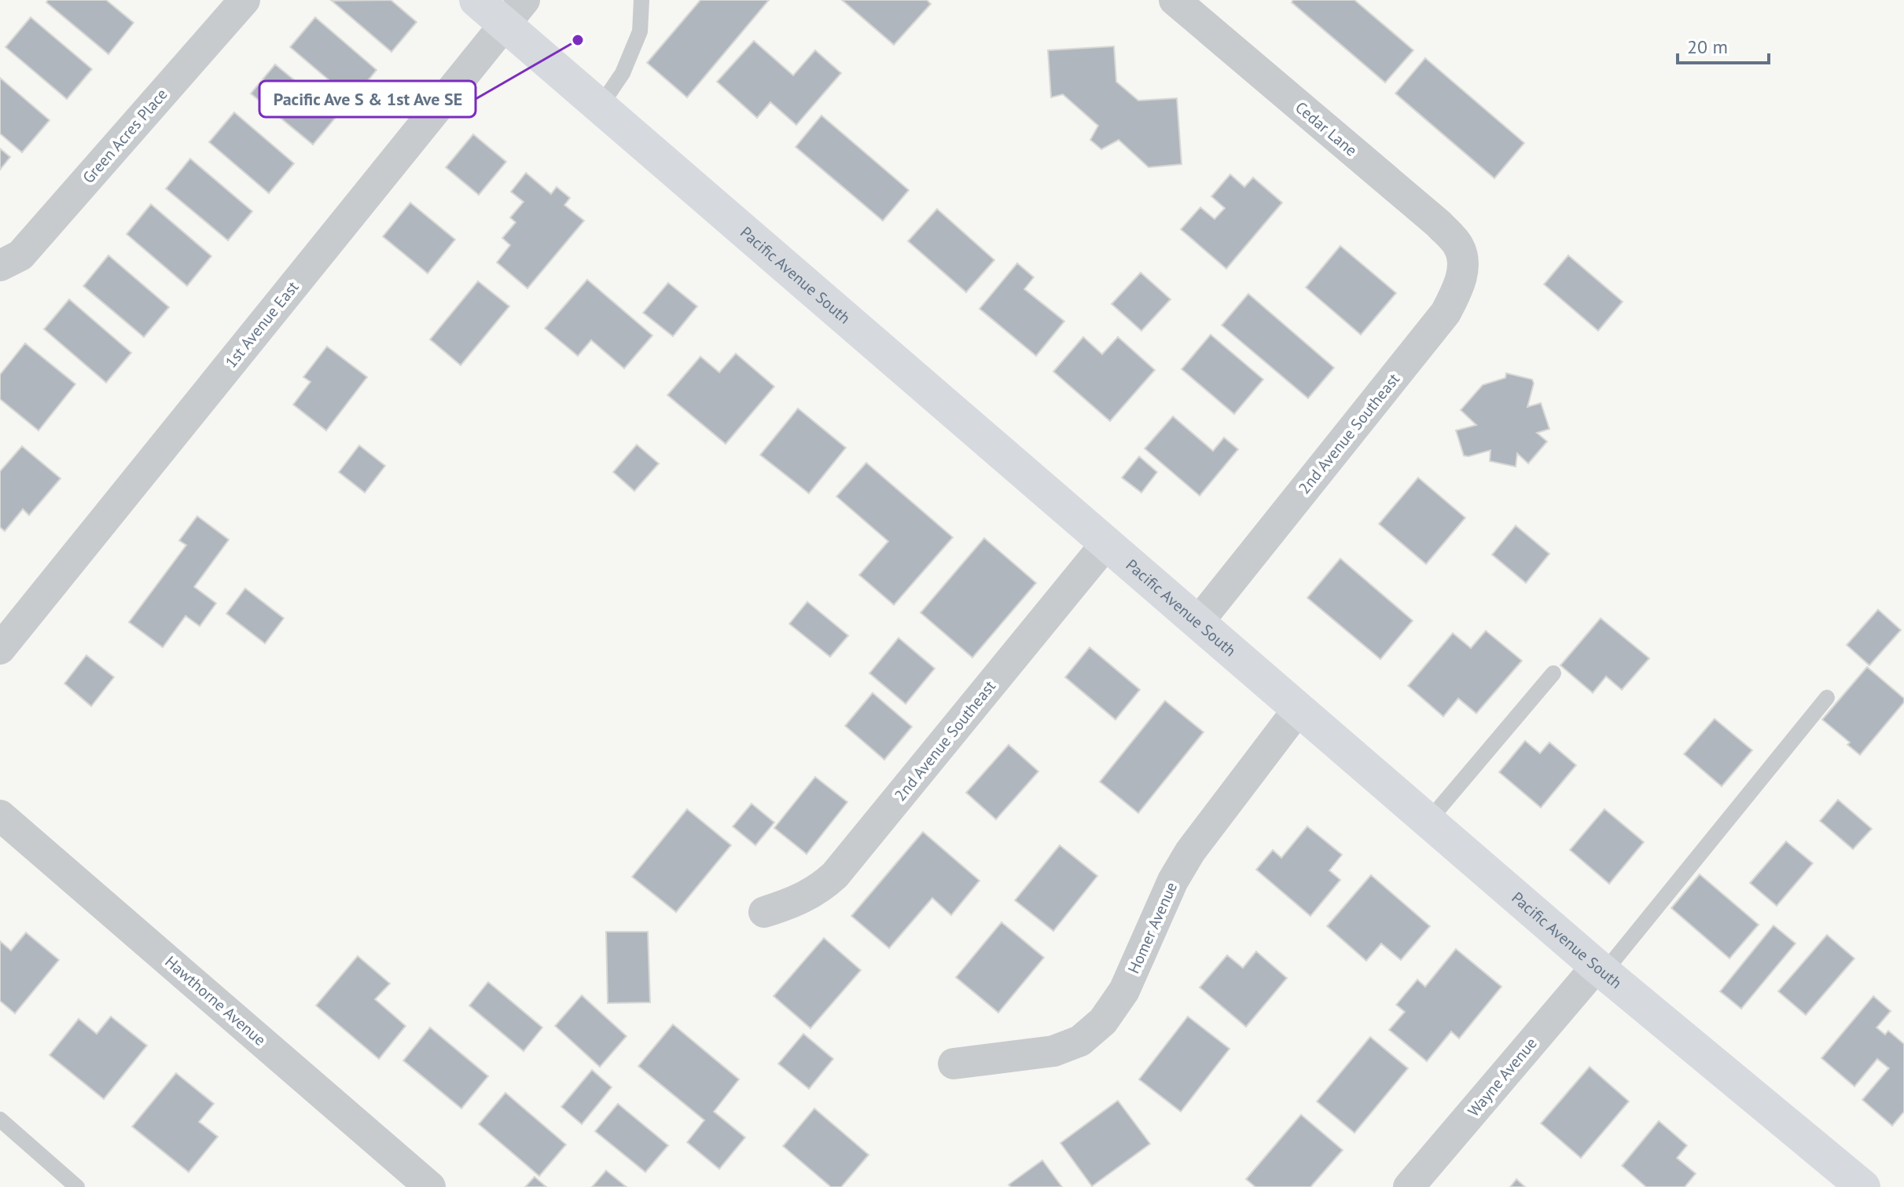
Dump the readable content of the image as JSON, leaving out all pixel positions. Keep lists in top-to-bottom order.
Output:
{
  "streets": {
    "street": [
      "Cedar Lane",
      "Green Acres Place",
      "Pacific Avenue South",
      "1st Avenue East",
      "2nd Avenue Southeast",
      "Homer Avenue",
      "Hawthorne Avenue",
      "Wayne Avenue"
    ]
  },
  "crossings": [
    ["Cedar Lane", "2nd Avenue Southeast"],
    ["Pacific Avenue South", "1st Avenue East"],
    ["Pacific Avenue South", "2nd Avenue Southeast"],
    ["Pacific Avenue South", "Homer Avenue"],
    ["Pacific Avenue South", "Wayne Avenue"]
  ],
  "places": ["Pacific Ave S & 1st Ave SE"],
  "scale_bar": "20 m"
}
